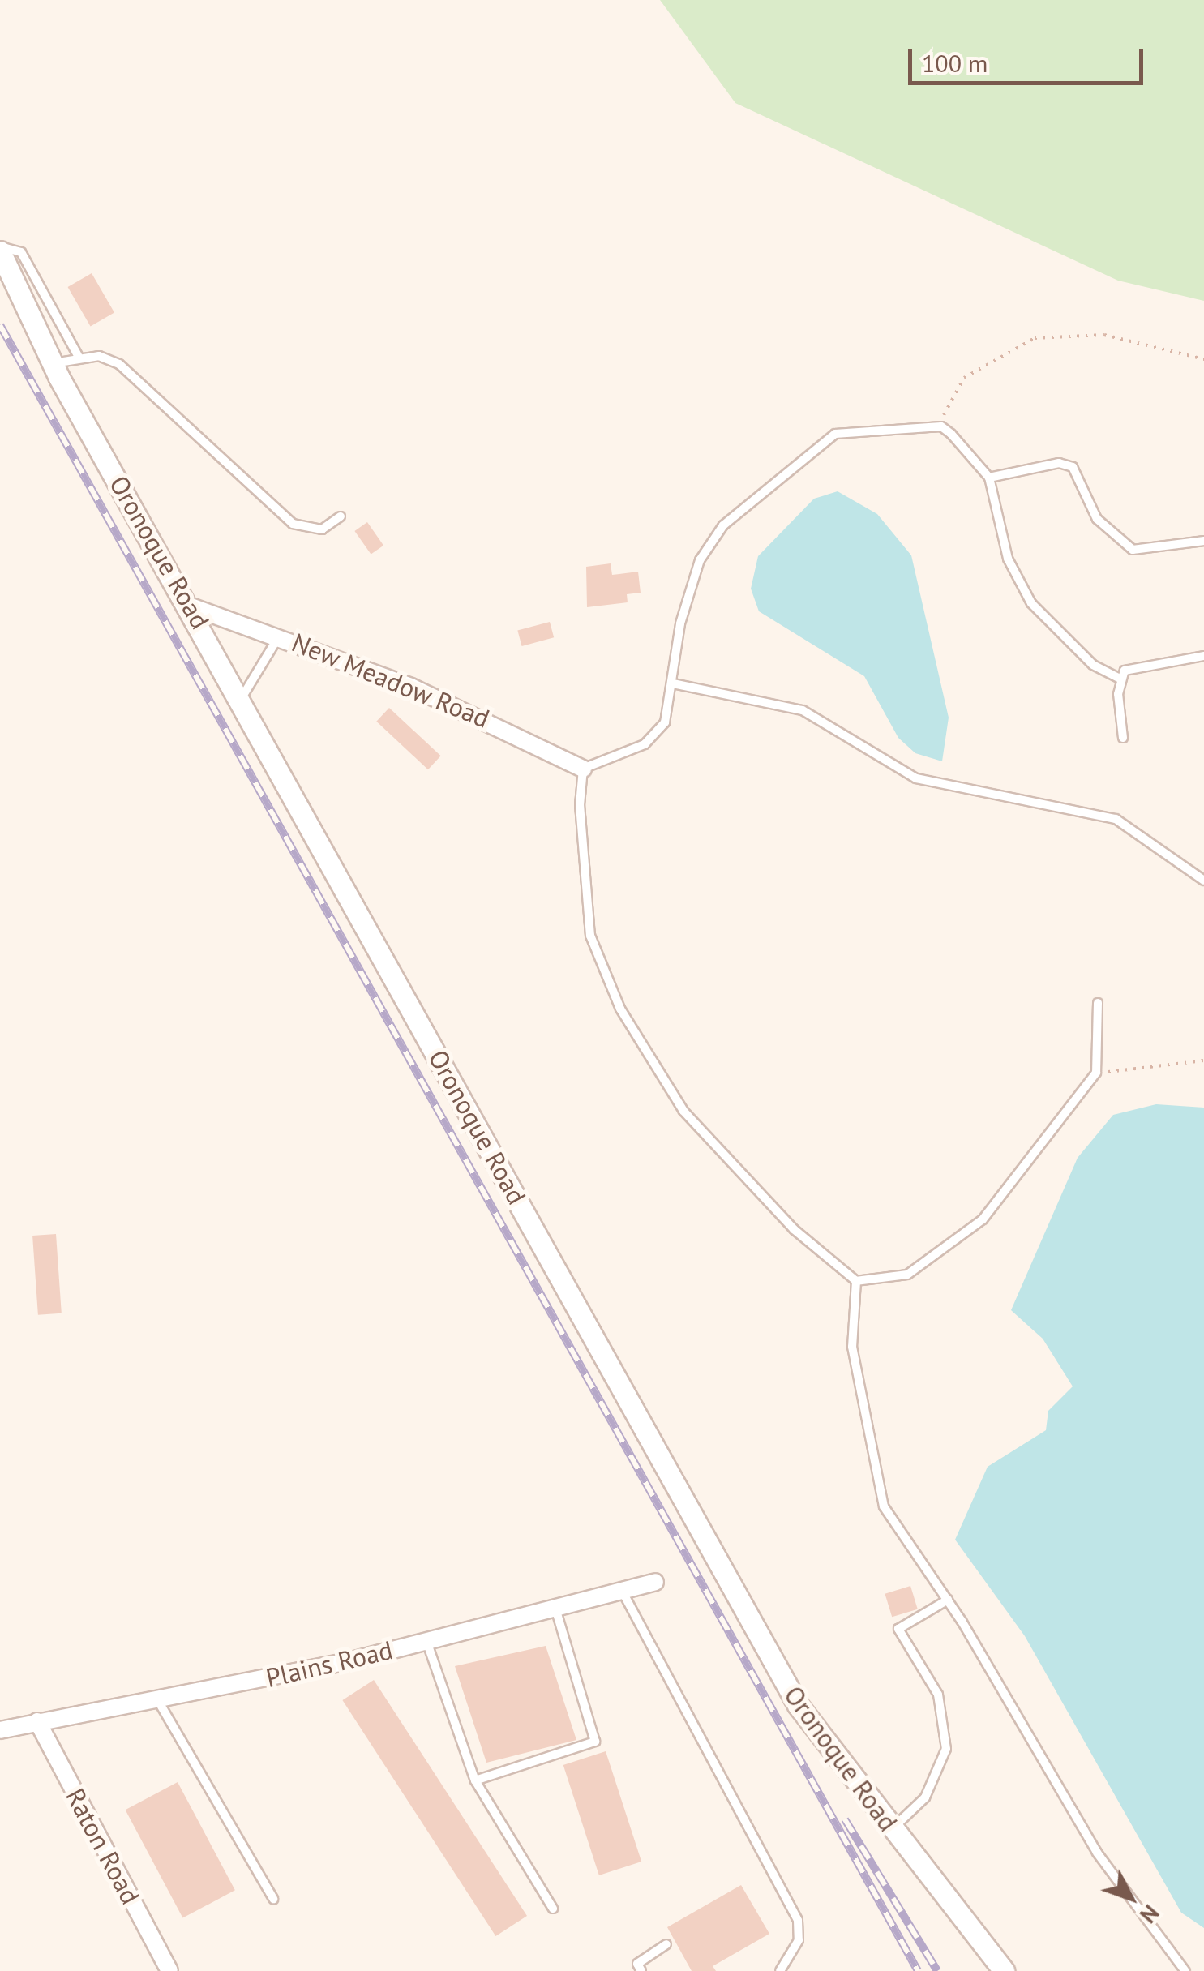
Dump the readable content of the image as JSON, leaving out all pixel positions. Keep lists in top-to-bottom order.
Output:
{
  "streets": {
    "street": [
      "Oronoque Road",
      "New Meadow Road",
      "Plains Road",
      "Raton Road"
    ]
  },
  "crossings": [
    ["Oronoque Road", "New Meadow Road"],
    ["Plains Road", "Raton Road"]
  ],
  "scale_bar": "100 m",
  "north": "bottom right"
}
